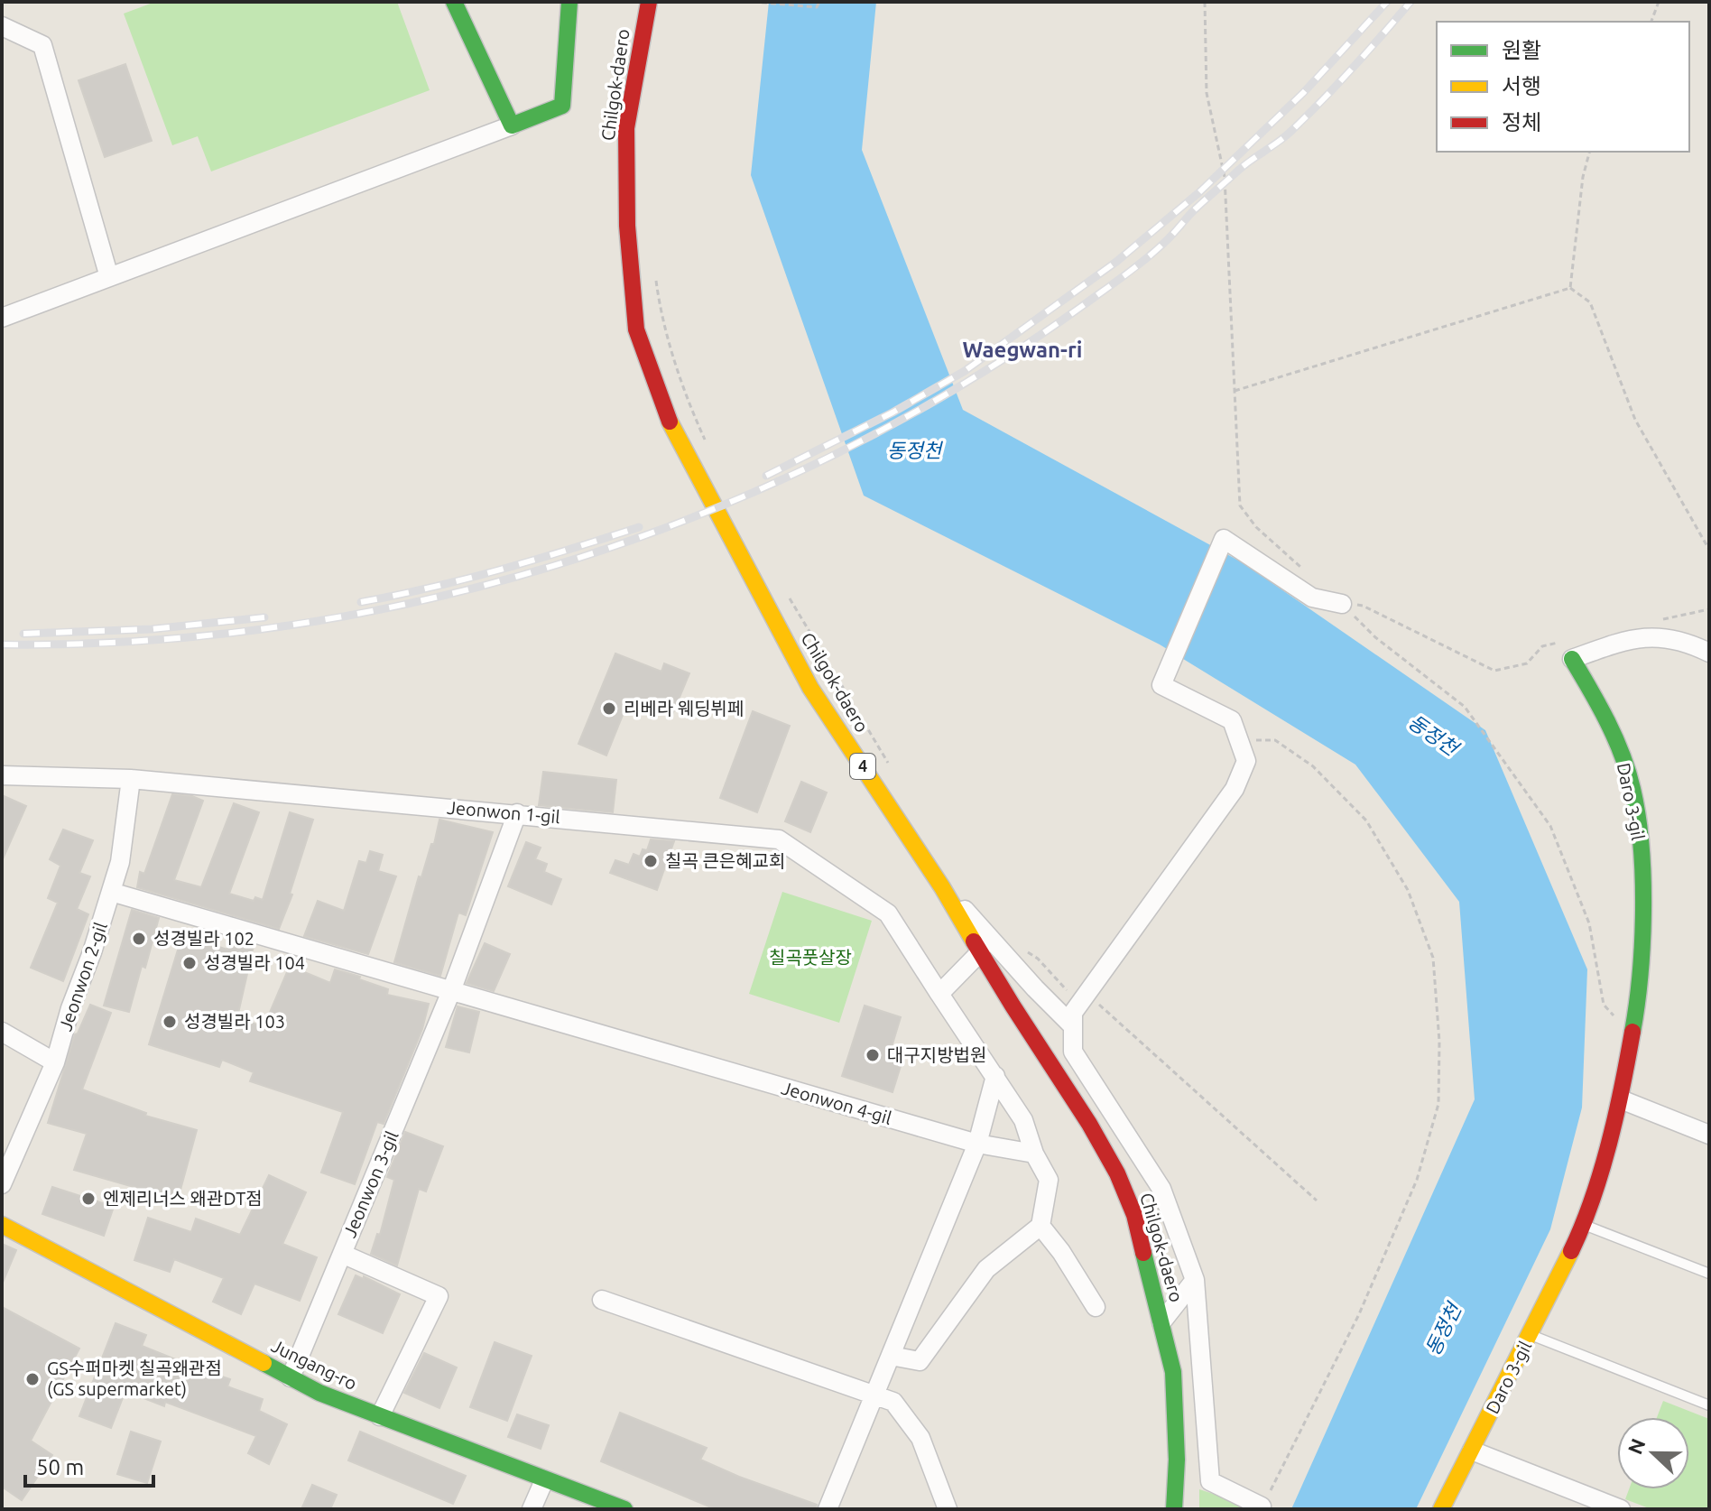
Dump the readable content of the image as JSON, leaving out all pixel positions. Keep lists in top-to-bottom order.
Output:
{
  "streets": {
    "street": [
      "Chilgok-daero",
      "4",
      "Daro 3-gil",
      "Jeonwon 1-gil",
      "Jeonwon 2-gil",
      "Jeonwon 4-gil",
      "Jeonwon 3-gil",
      "Jungang-ro"
    ]
  },
  "crossings": [
    ["Jeonwon 1-gil", "Jeonwon 2-gil"],
    ["Jeonwon 1-gil", "Jeonwon 4-gil"],
    ["Jeonwon 1-gil", "Jeonwon 3-gil"],
    ["Jeonwon 4-gil", "Jeonwon 3-gil"],
    ["Jeonwon 3-gil", "Jungang-ro"]
  ],
  "districts": ["Waegwan-ri"],
  "water": ["동정천"],
  "parks": ["칠곡풋살장"],
  "places": [
    "리베라 웨딩뷔페",
    "칠곡 큰은혜교회",
    "성경빌라 102",
    "성경빌라 104",
    "성경빌라 103",
    "대구지방법원",
    "엔제리너스 왜관DT점",
    "GS수퍼마켓 칠곡왜관점 (GS supermarket)"
  ],
  "legend": ["원활", "서행", "정체"],
  "scale_bar": "50 m",
  "north": "left"
}
